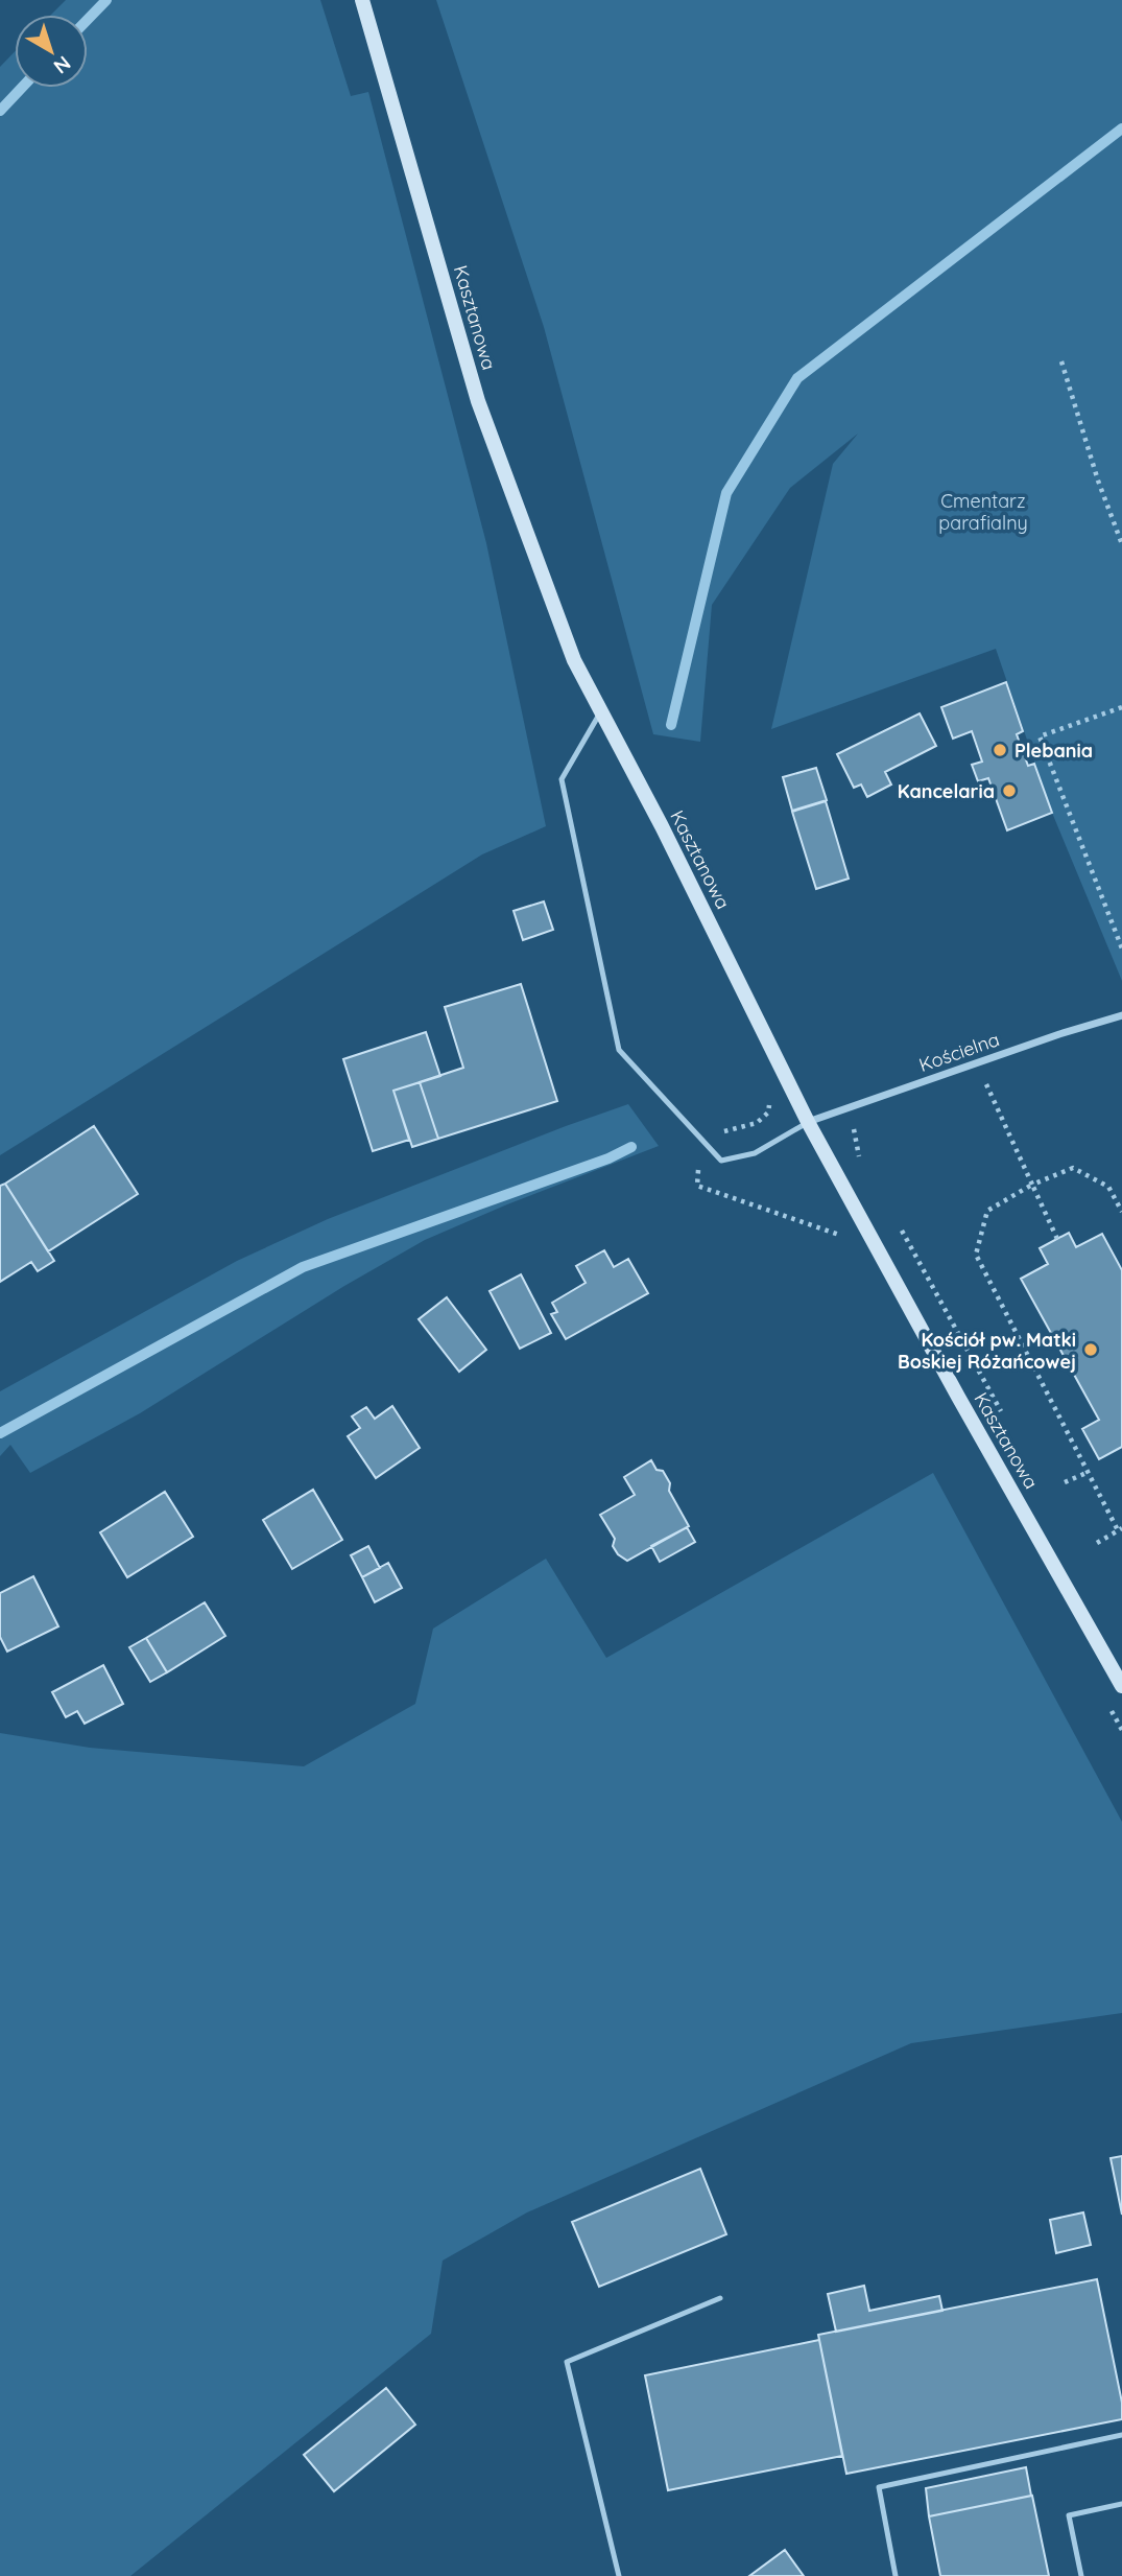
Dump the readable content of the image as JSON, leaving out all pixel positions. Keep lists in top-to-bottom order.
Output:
{
  "streets": {
    "street": ["Kasztanowa", "Kościelna"]
  },
  "crossings": [
    ["Kasztanowa", "Kościelna"]
  ],
  "parks": ["Cmentarz parafialny"],
  "places": ["Plebania", "Kancelaria", "Kościół pw. Matki Boskiej Różańcowej"],
  "north": "bottom right"
}
